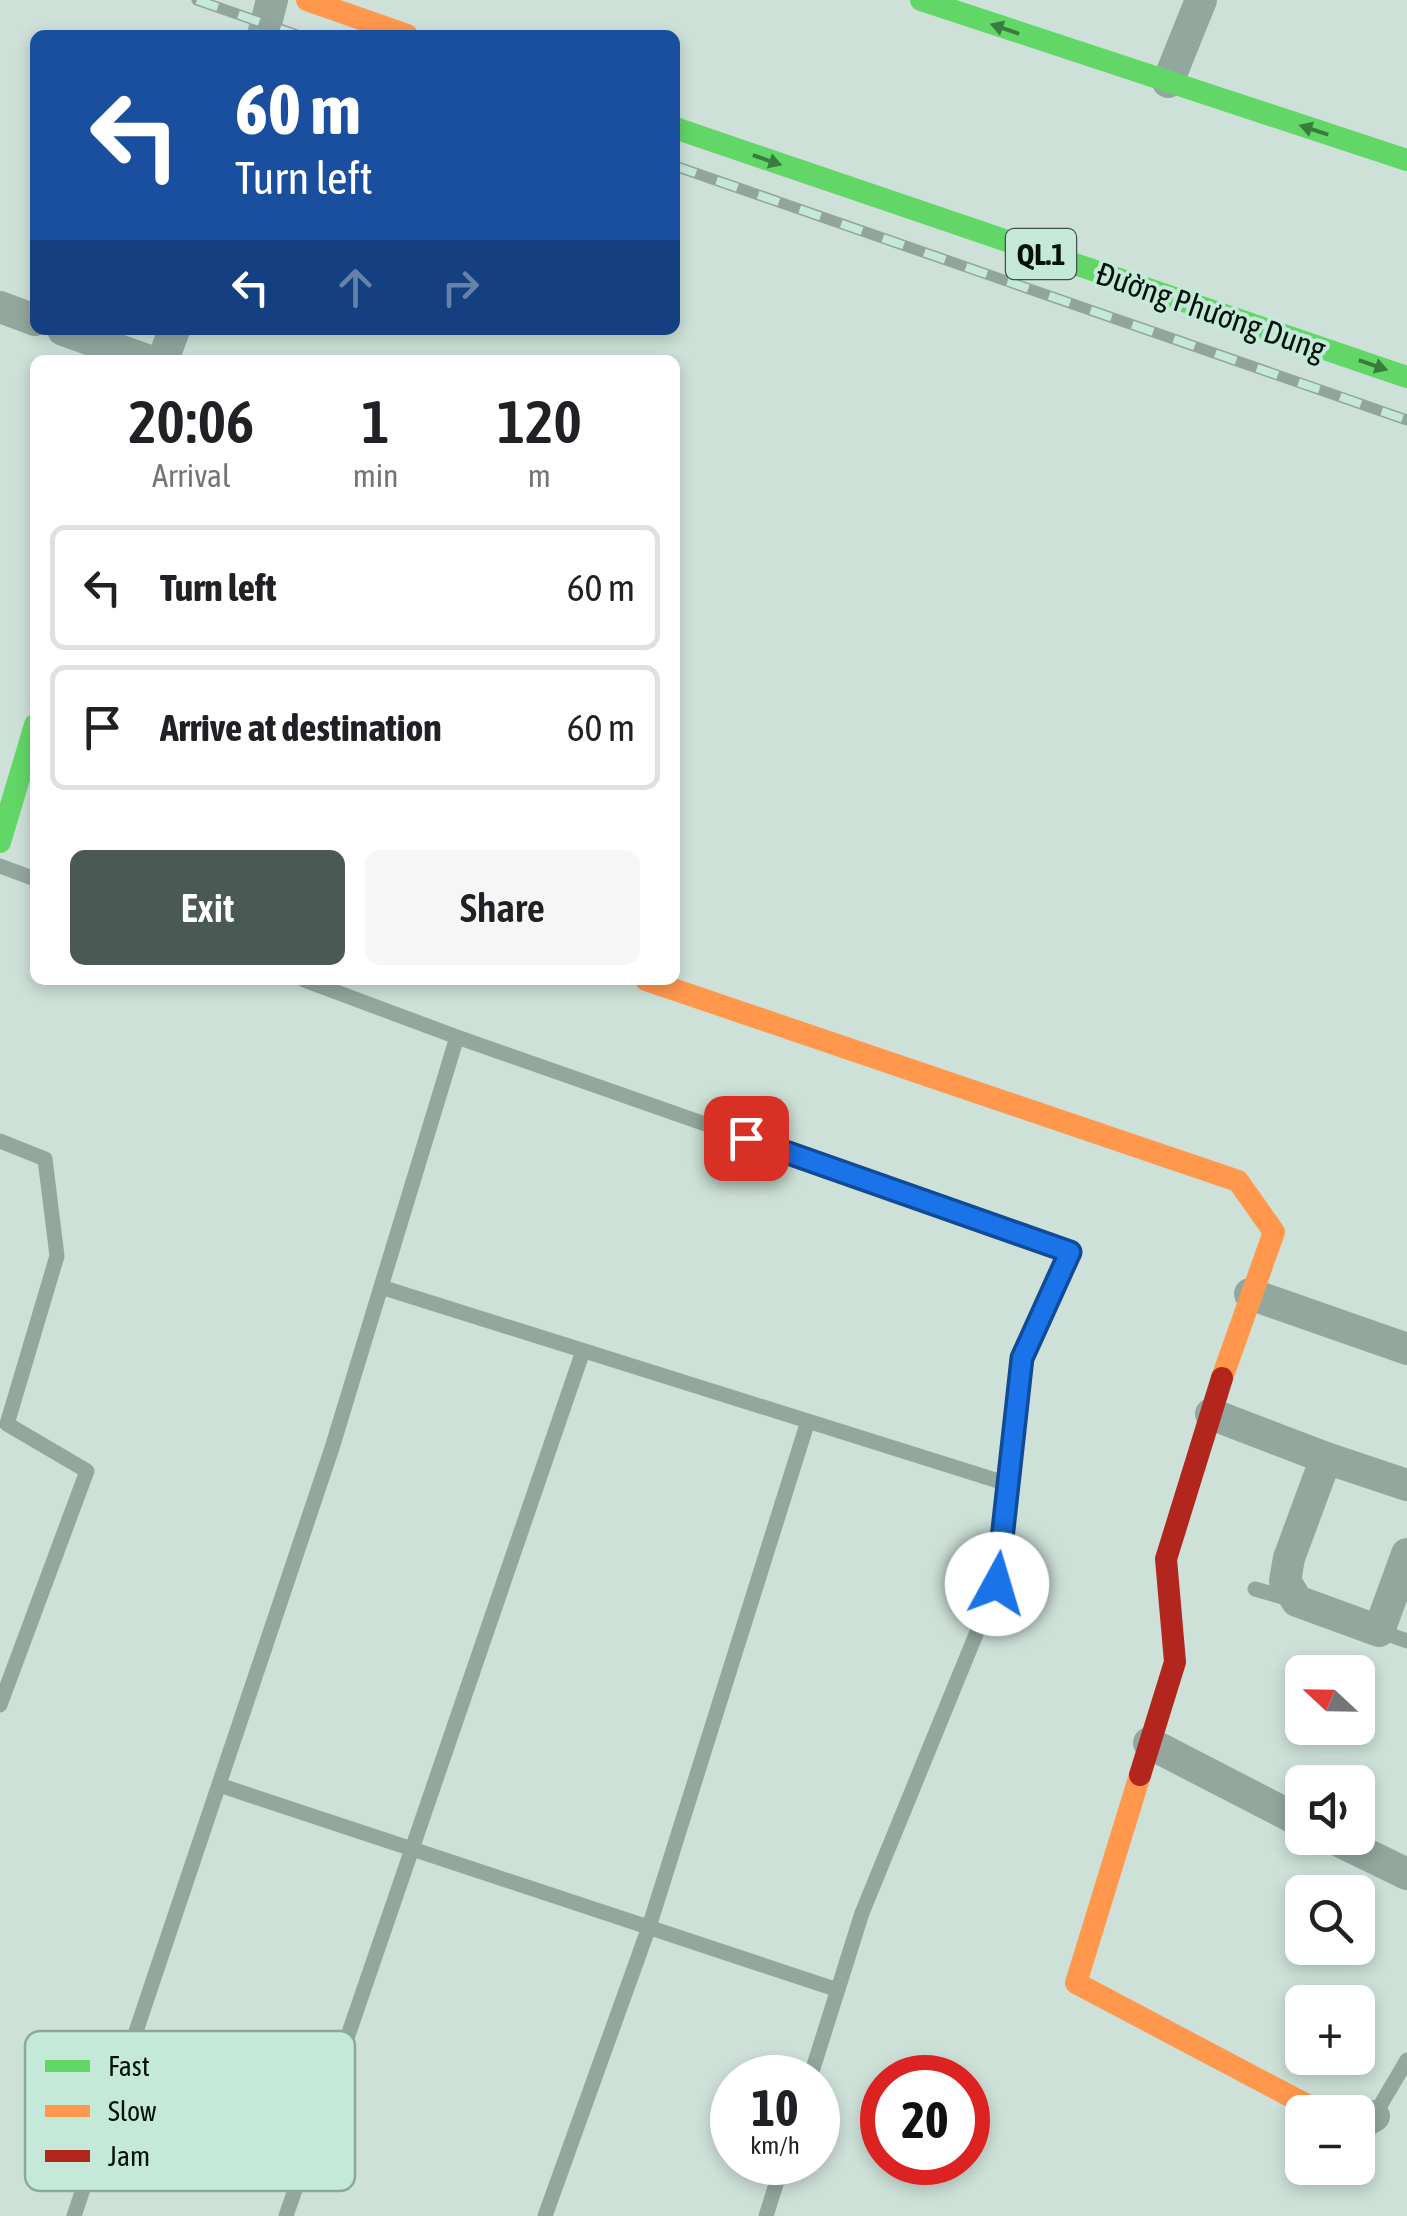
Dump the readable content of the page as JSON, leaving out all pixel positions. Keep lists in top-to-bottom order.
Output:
{
  "streets": {
    "main road": ["QL.1", "Đường Phương Dung"]
  },
  "legend": ["Fast", "Slow", "Jam"],
  "north": "left",
  "page": {
    "turn": ["60 m", "Turn left"],
    "eta": [
      "20:06",
      "Arrival",
      "1",
      "min",
      "120",
      "m"
    ],
    "list": [
      {
        "name": "Turn left",
        "value": "60 m"
      },
      {
        "name": "Arrive at destination",
        "value": "60 m"
      }
    ],
    "buttons": ["Exit", "Share"],
    "map_buttons": ["+", "−"],
    "speed": "10 km/h",
    "limit": "20"
  }
}
